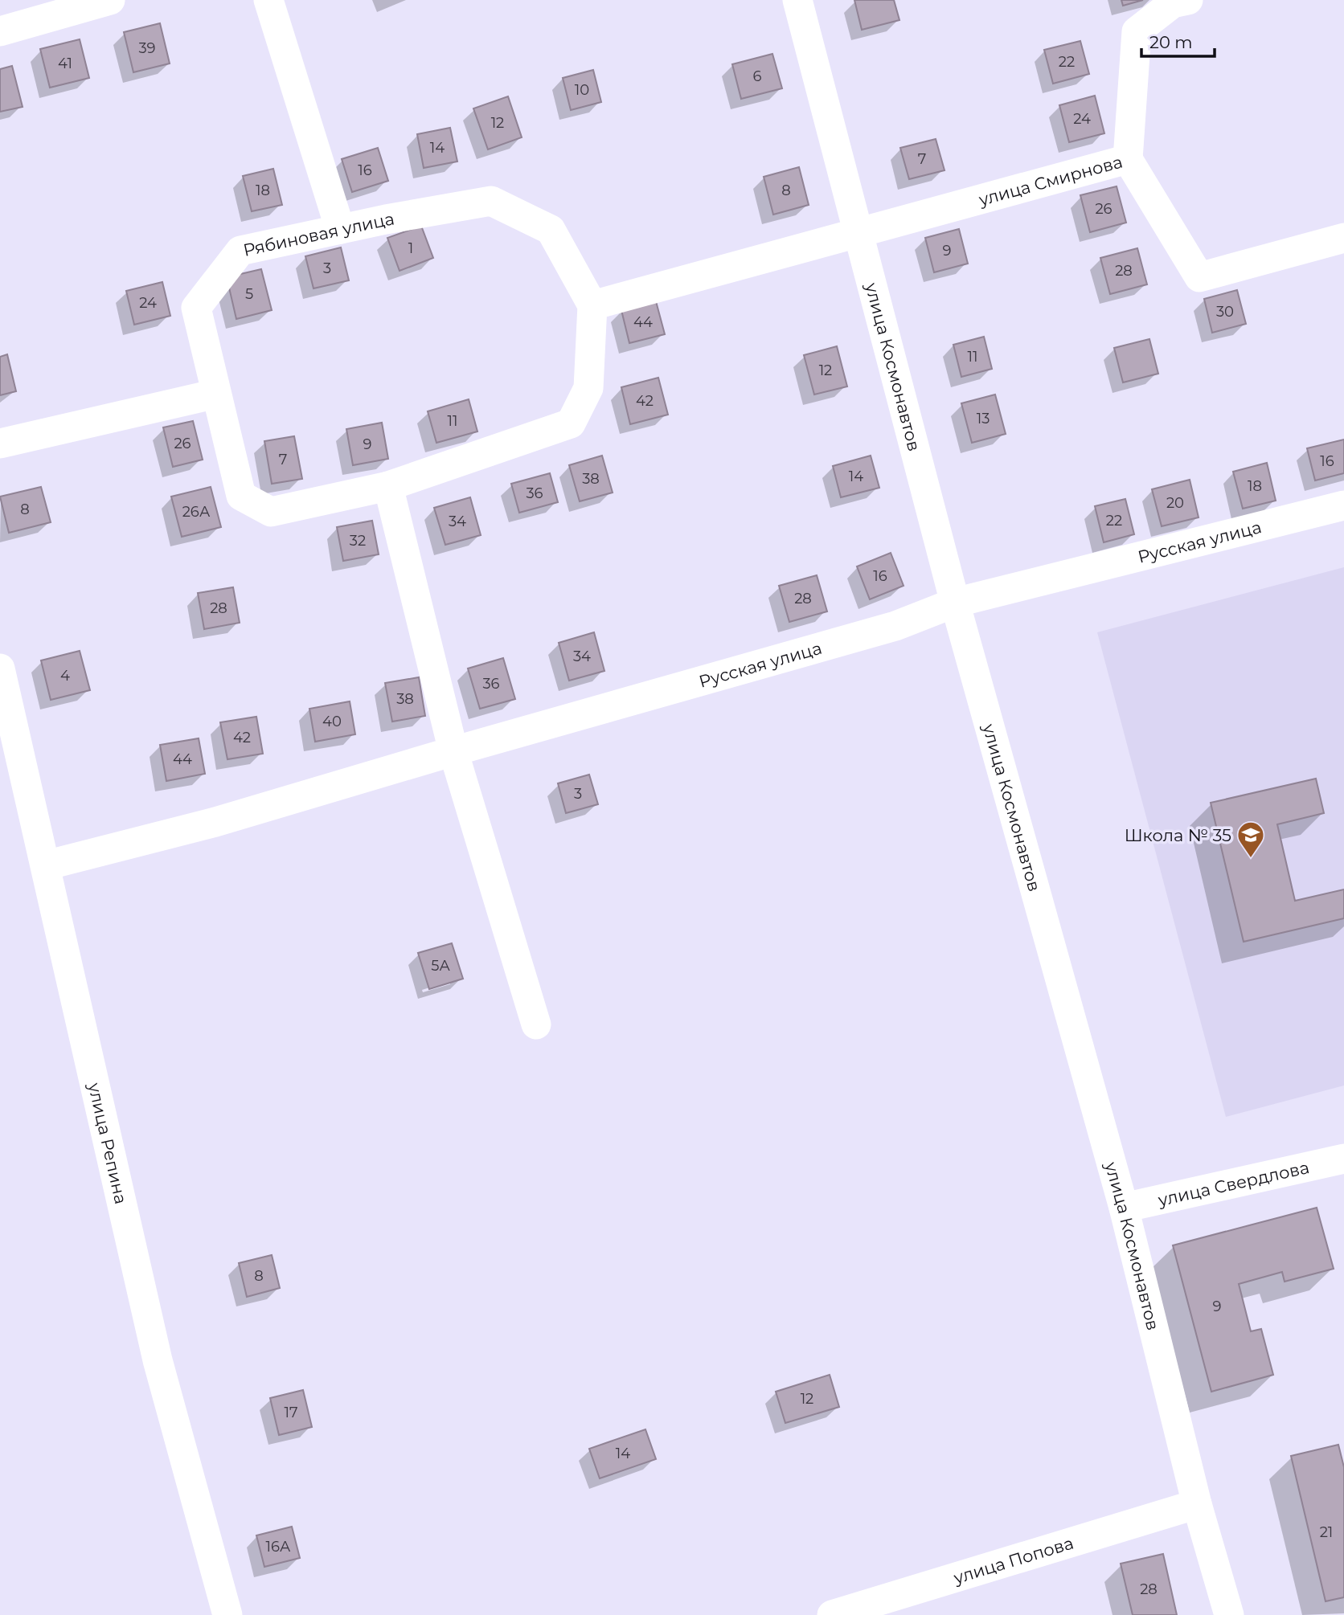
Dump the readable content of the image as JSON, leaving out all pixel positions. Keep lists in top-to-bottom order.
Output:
{
  "streets": {
    "street": [
      "улица Смирнова",
      "Рябиновая улица",
      "улица Космонавтов",
      "Русская улица",
      "улица Репина",
      "улица Свердлова",
      "улица Попова"
    ]
  },
  "crossings": [
    ["улица Смирнова", "улица Космонавтов"],
    ["улица Космонавтов", "Русская улица"],
    ["улица Космонавтов", "улица Свердлова"],
    ["улица Космонавтов", "улица Попова"],
    ["Русская улица", "улица Репина"]
  ],
  "places": {
    "school or university": ["Школа № 35"]
  },
  "house_numbers": [
    "39",
    "22",
    "41",
    "6",
    "10",
    "24",
    "12",
    "14",
    "7",
    "16",
    "18",
    "8",
    "26",
    "1",
    "9",
    "3",
    "28",
    "5",
    "24",
    "30",
    "44",
    "11",
    "12",
    "42",
    "13",
    "11",
    "26",
    "9",
    "7",
    "16",
    "14",
    "38",
    "18",
    "36",
    "20",
    "8",
    "26А",
    "22",
    "34",
    "32",
    "16",
    "28",
    "28",
    "34",
    "4",
    "36",
    "38",
    "40",
    "42",
    "44",
    "3",
    "5А",
    "8",
    "9",
    "12",
    "17",
    "14",
    "21",
    "16А",
    "28"
  ],
  "scale_bar": "20 m"
}
